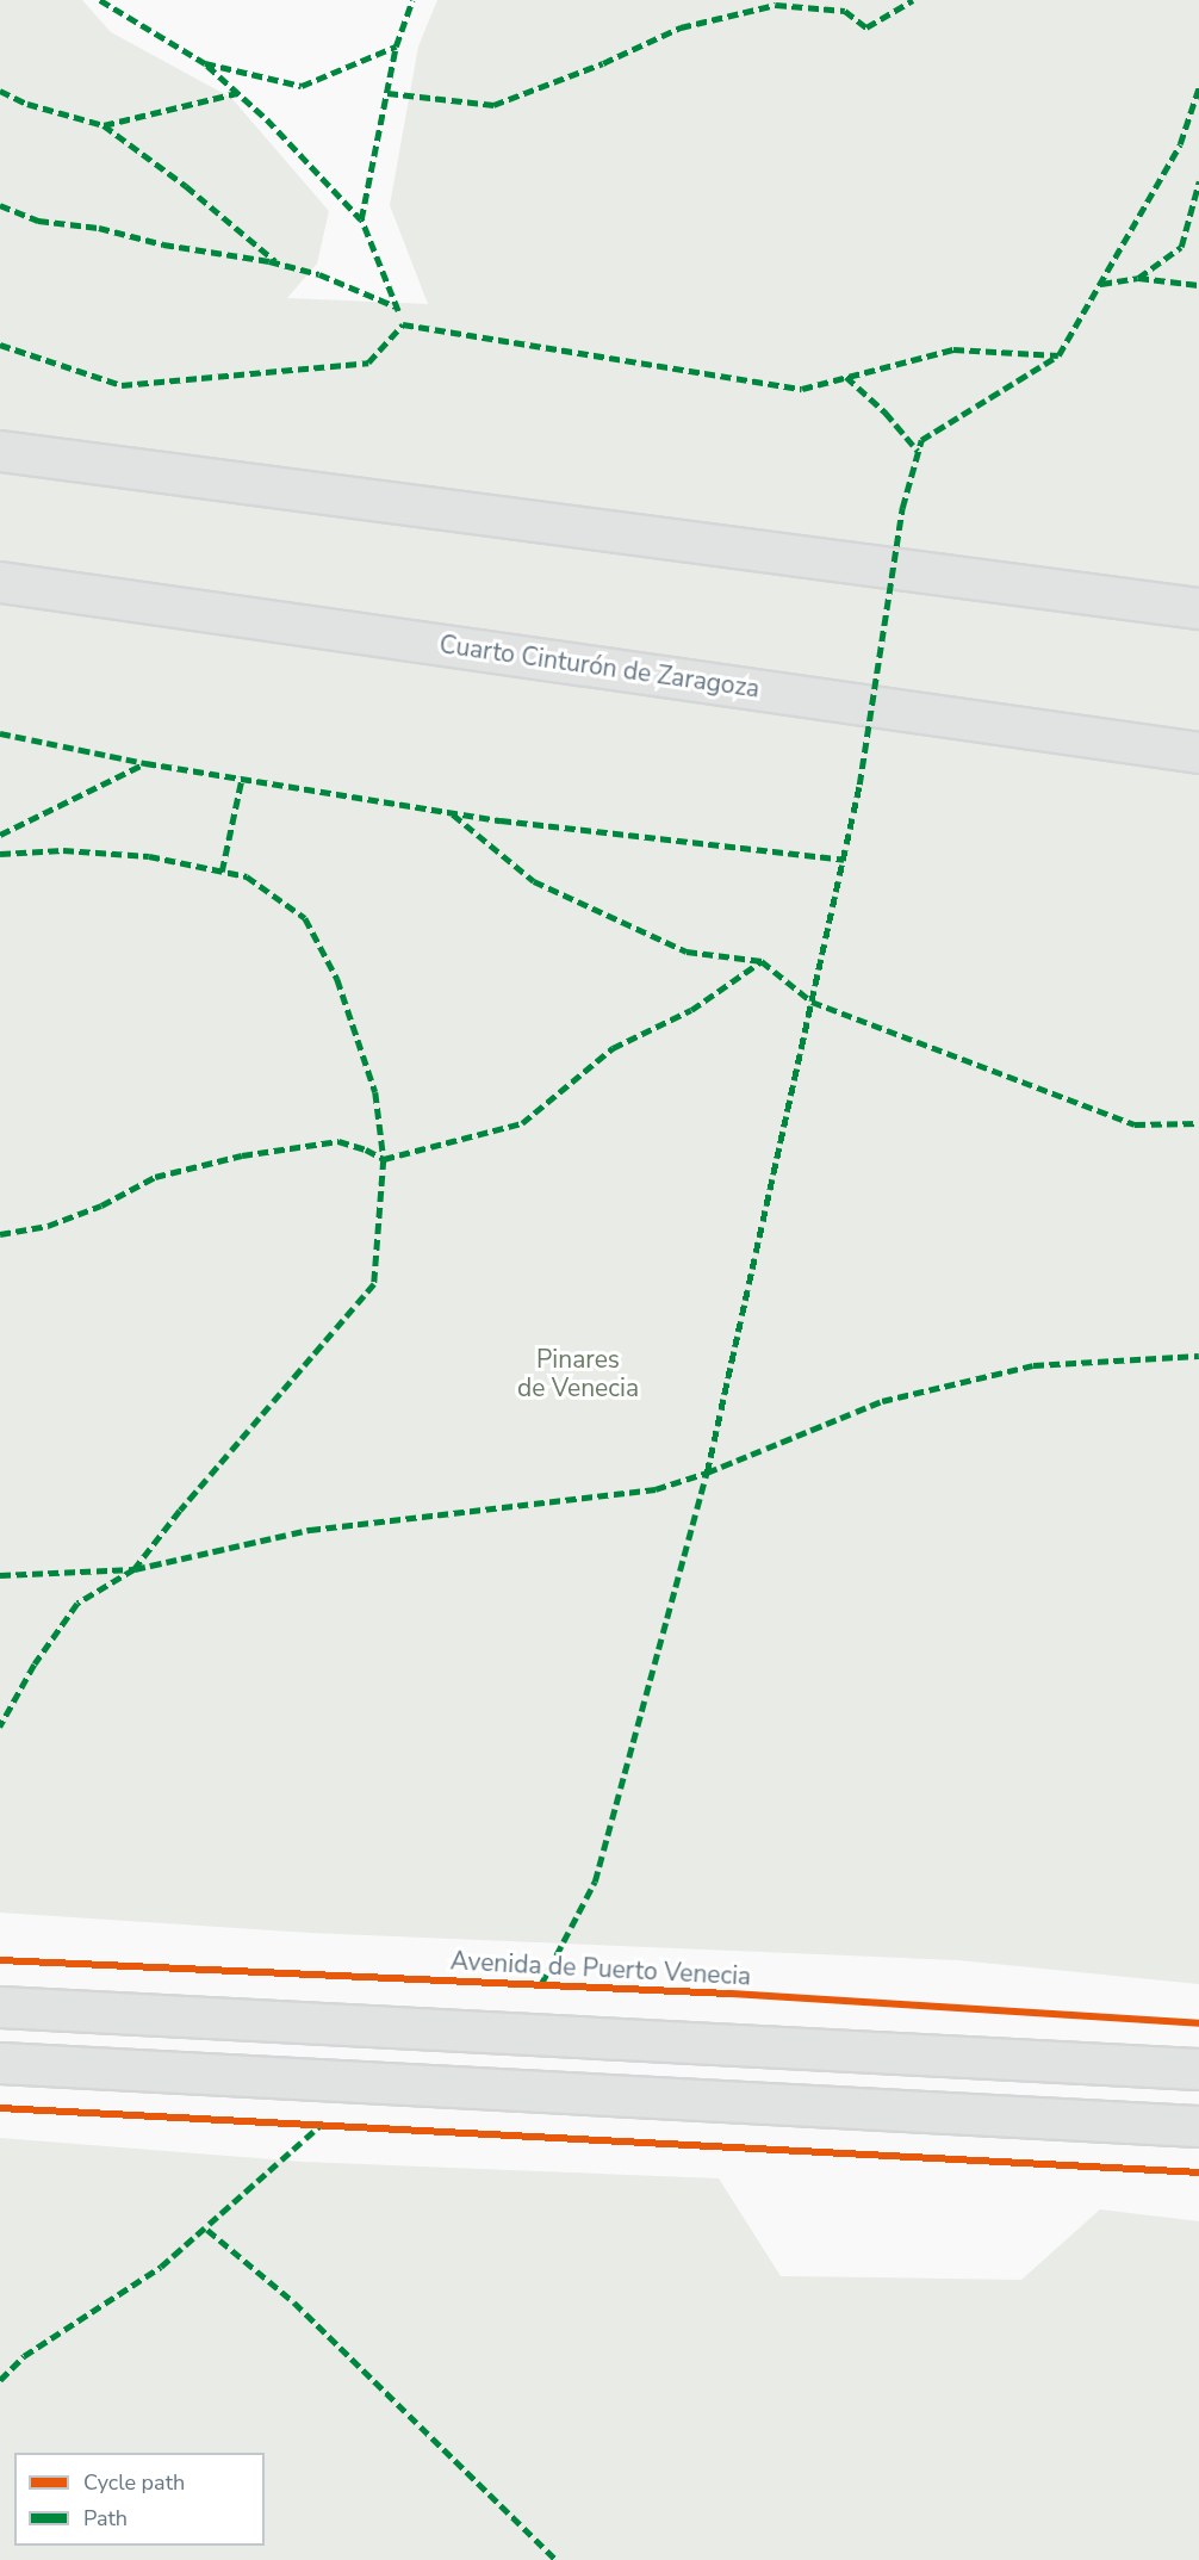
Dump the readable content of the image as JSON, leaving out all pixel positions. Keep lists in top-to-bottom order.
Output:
{
  "streets": {
    "main road": ["Cuarto Cinturón de Zaragoza"],
    "cycle path": ["Avenida de Puerto Venecia"]
  },
  "parks": ["Pinares de Venecia"],
  "legend": ["Cycle path", "Path"]
}
